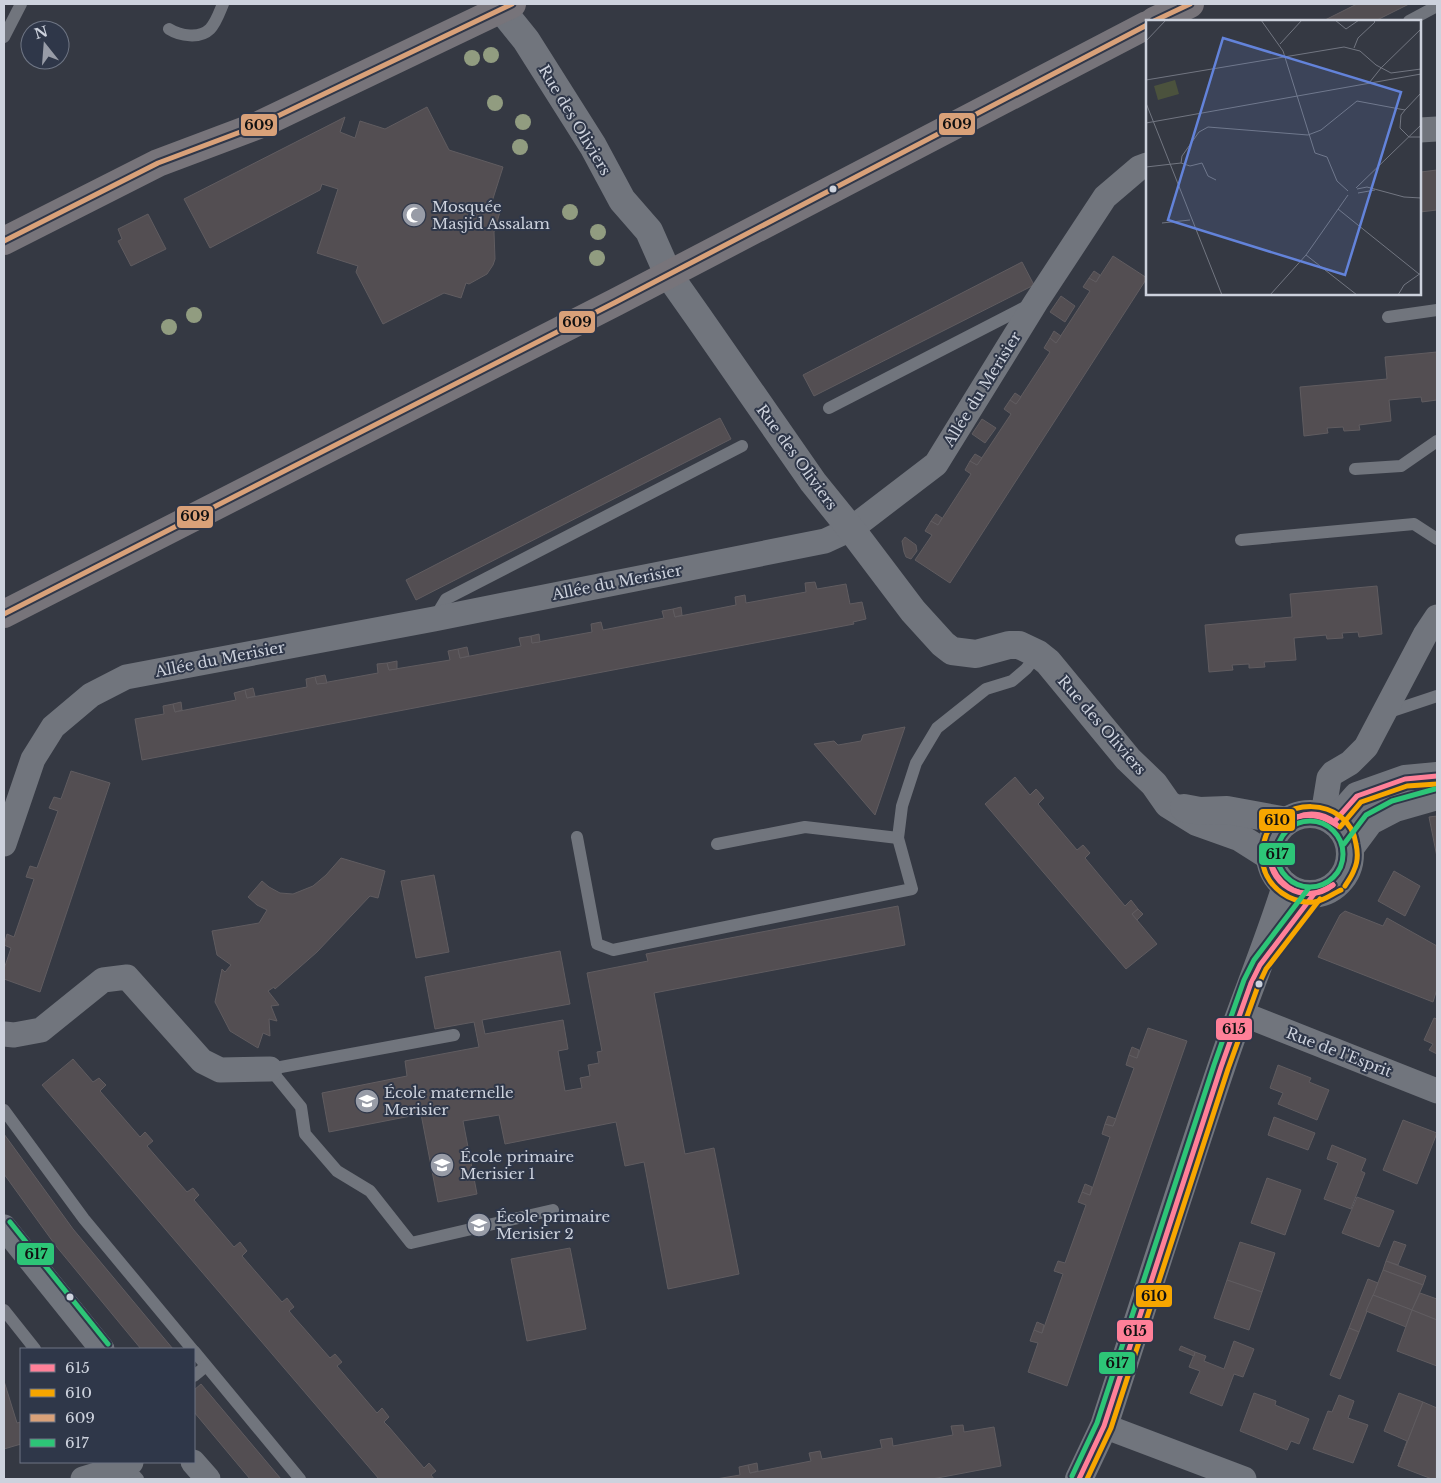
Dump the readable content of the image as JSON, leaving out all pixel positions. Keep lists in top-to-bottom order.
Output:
{
  "streets": {
    "street": ["Rue des Oliviers", "Allée du Merisier", "Rue de l'Esprit"]
  },
  "crossings": [
    ["Rue des Oliviers", "Allée du Merisier"]
  ],
  "places": {
    "mosque": ["Mosquée Masjid Assalam"],
    "school or university": ["École maternelle Merisier", "École primaire Merisier 1", "École primaire Merisier 2"]
  },
  "lines": [
    "transit line 609",
    "transit line 615",
    "transit line 610",
    "transit line 617"
  ],
  "legend": [
    "615",
    "610",
    "609",
    "617"
  ],
  "north": "top"
}
